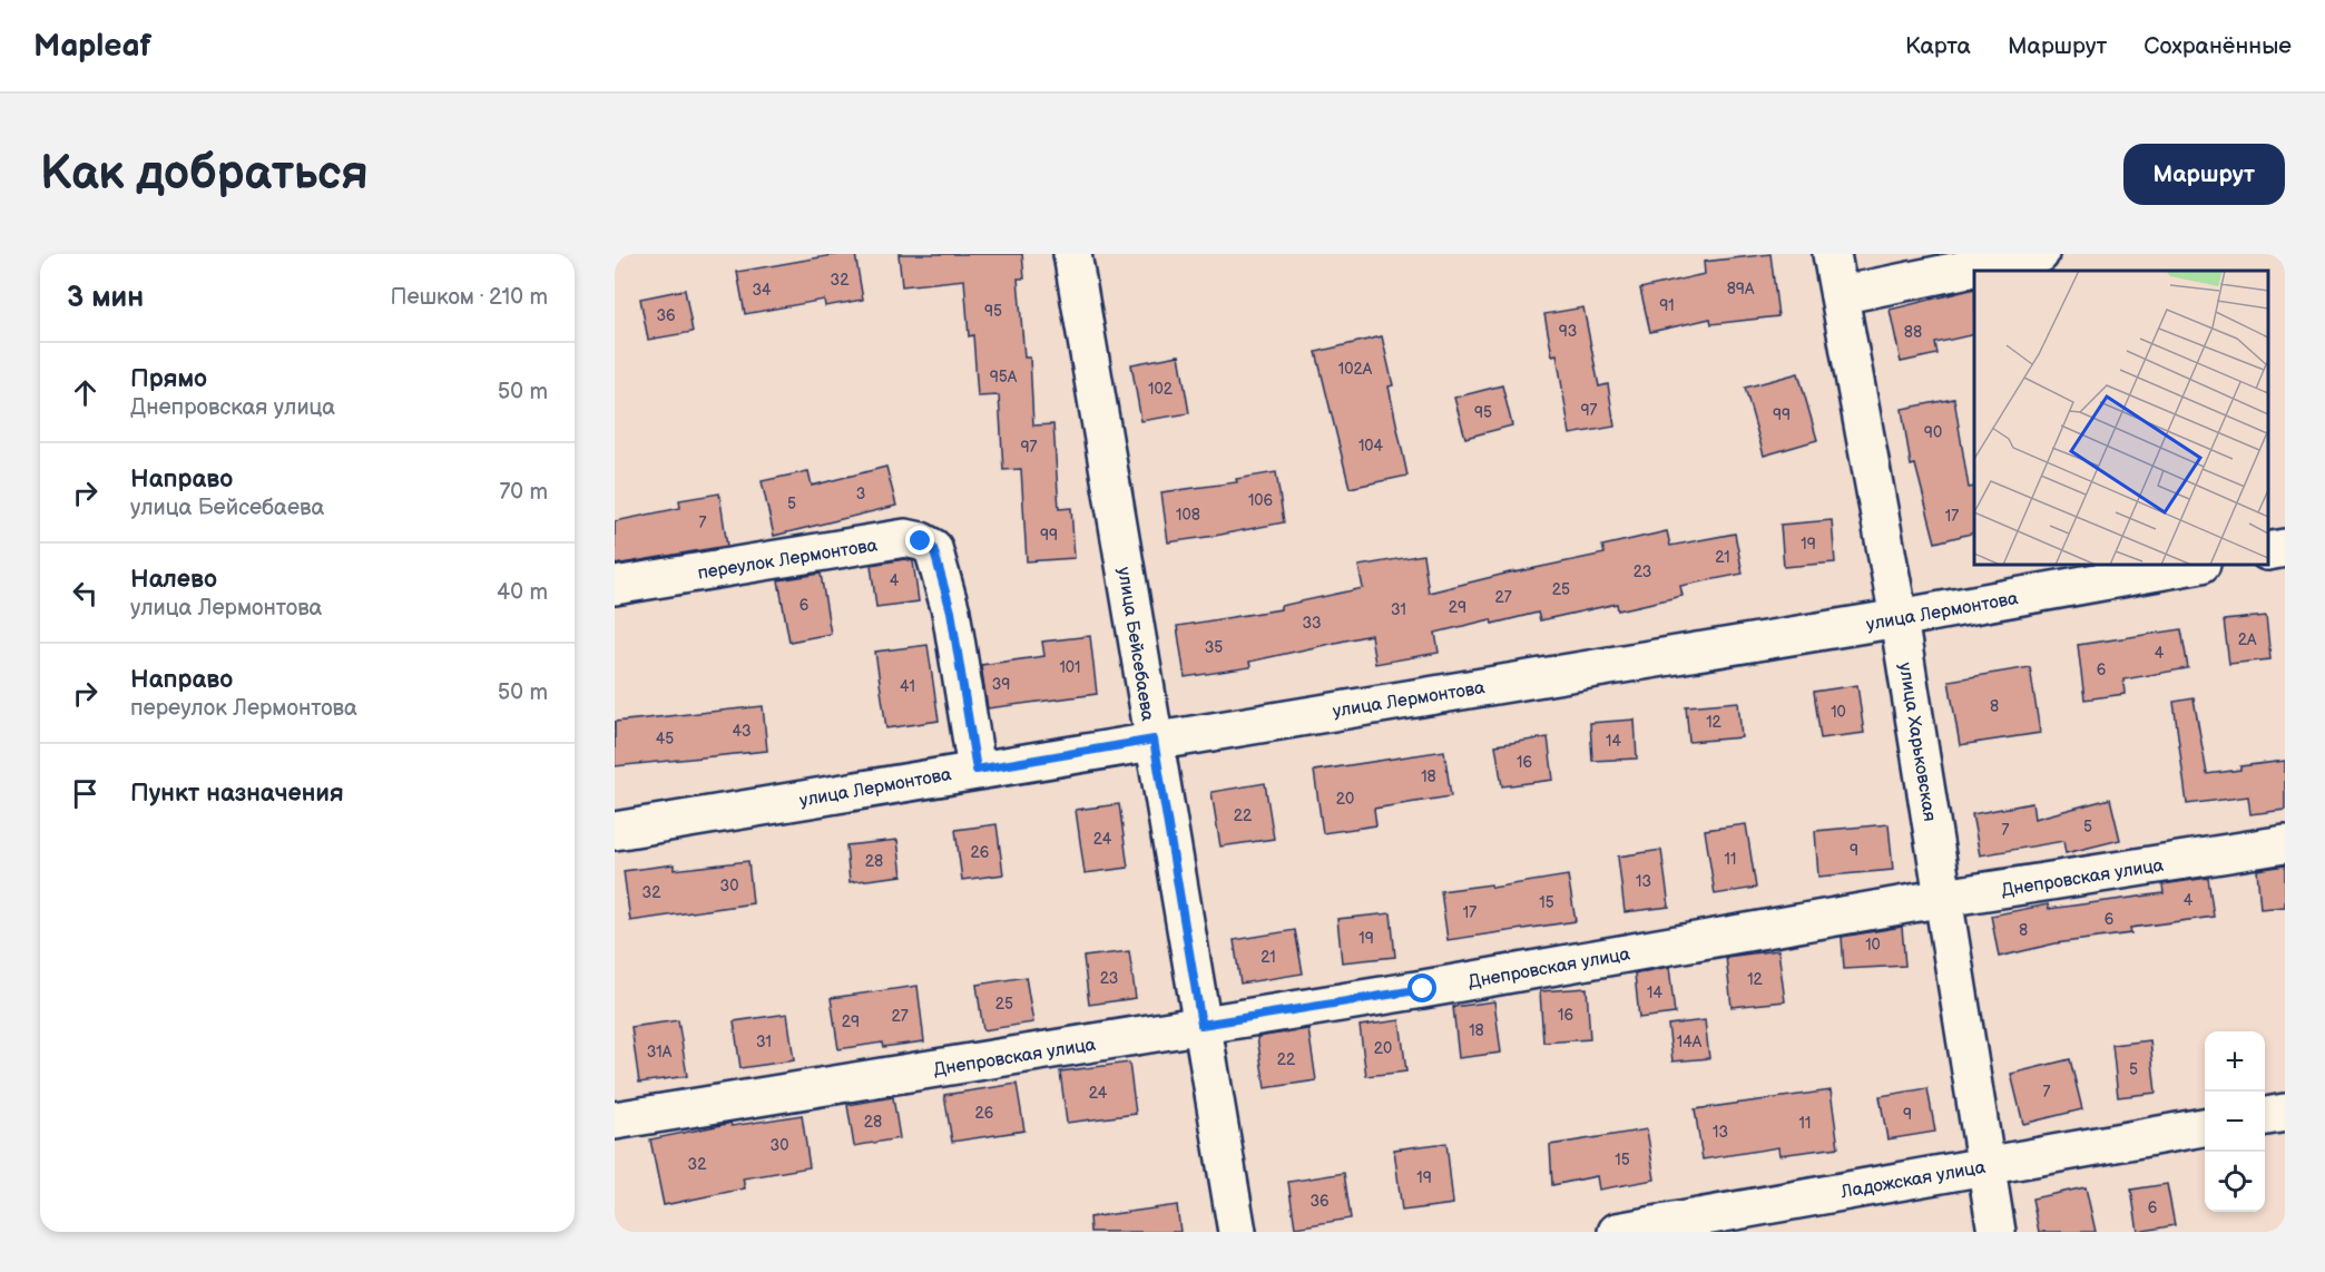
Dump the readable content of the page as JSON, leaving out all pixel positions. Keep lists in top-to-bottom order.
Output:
{
  "streets": {
    "street": [
      "переулок Лермонтова",
      "улица Лермонтова",
      "улица Бейсебаева",
      "улица Харьковская",
      "Днепровская улица",
      "Ладожская улица"
    ]
  },
  "crossings": [
    ["переулок Лермонтова", "улица Лермонтова"],
    ["улица Лермонтова", "улица Бейсебаева"],
    ["улица Лермонтова", "улица Харьковская"],
    ["улица Бейсебаева", "Днепровская улица"],
    ["улица Харьковская", "Днепровская улица"],
    ["улица Харьковская", "Ладожская улица"]
  ],
  "house_numbers": [
    "32",
    "89А",
    "34",
    "91",
    "95",
    "36",
    "93",
    "88",
    "102А",
    "95А",
    "102",
    "97",
    "95",
    "99",
    "90",
    "104",
    "97",
    "3",
    "106",
    "5",
    "108",
    "17",
    "7",
    "99",
    "19",
    "21",
    "23",
    "4",
    "25",
    "27",
    "6",
    "29",
    "31",
    "33",
    "2А",
    "35",
    "4",
    "101",
    "6",
    "39",
    "41",
    "8",
    "10",
    "12",
    "43",
    "45",
    "14",
    "16",
    "18",
    "20",
    "22",
    "5",
    "7",
    "24",
    "9",
    "26",
    "11",
    "28",
    "13",
    "30",
    "32",
    "4",
    "15",
    "17",
    "6",
    "8",
    "19",
    "10",
    "21",
    "23",
    "12",
    "14",
    "25",
    "16",
    "27",
    "29",
    "18",
    "31",
    "14А",
    "20",
    "31А",
    "22",
    "5",
    "7",
    "24",
    "26",
    "9",
    "28",
    "11",
    "13",
    "30",
    "15",
    "32",
    "19",
    "36",
    "6"
  ],
  "page": {
    "header": "Mapleaf",
    "nav": ["Карта", "Маршрут", "Сохранённые"],
    "buttons": "Маршрут",
    "title": "Как добраться",
    "heading": ["3 мин", "Пешком · 210 m"],
    "list": [
      ["Прямо", "Днепровская улица", "50 m"],
      ["Направо", "улица Бейсебаева", "70 m"],
      ["Налево", "улица Лермонтова", "40 m"],
      ["Направо", "переулок Лермонтова", "50 m"],
      "Пункт назначения"
    ],
    "map_buttons": ["+", "−"]
  }
}
